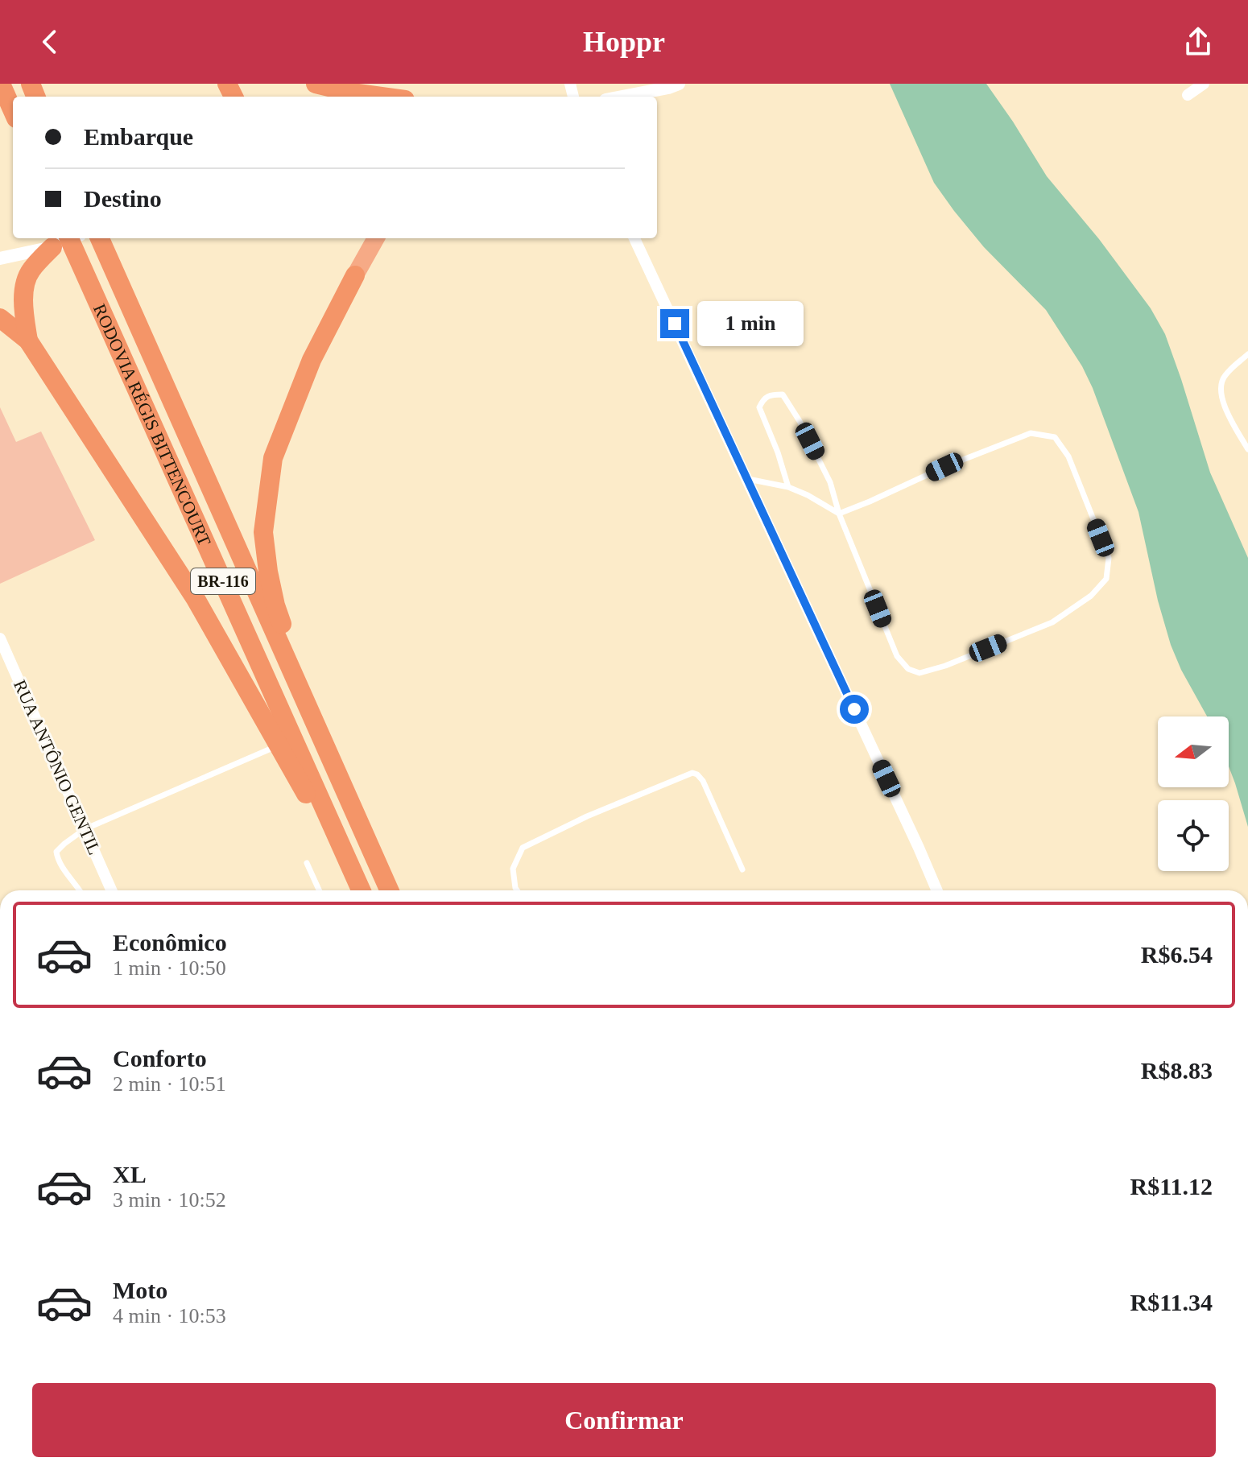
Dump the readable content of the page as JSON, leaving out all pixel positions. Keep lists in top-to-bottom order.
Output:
{
  "streets": {
    "highway": ["RODOVIA RÉGIS BITTENCOURT", "BR-116"],
    "street": ["RUA ANTÔNIO GENTIL"]
  },
  "north": "left",
  "page": {
    "header": "Hoppr",
    "banner": ["Embarque", "Destino"],
    "bubble": "1 min",
    "list": [
      {
        "name": "Econômico",
        "note": "1 min · 10:50",
        "value": "R$6.54"
      },
      {
        "name": "Conforto",
        "note": "2 min · 10:51",
        "value": "R$8.83"
      },
      {
        "name": "XL",
        "note": "3 min · 10:52",
        "value": "R$11.12"
      },
      {
        "name": "Moto",
        "note": "4 min · 10:53",
        "value": "R$11.34"
      }
    ],
    "buttons": "Confirmar"
  }
}
